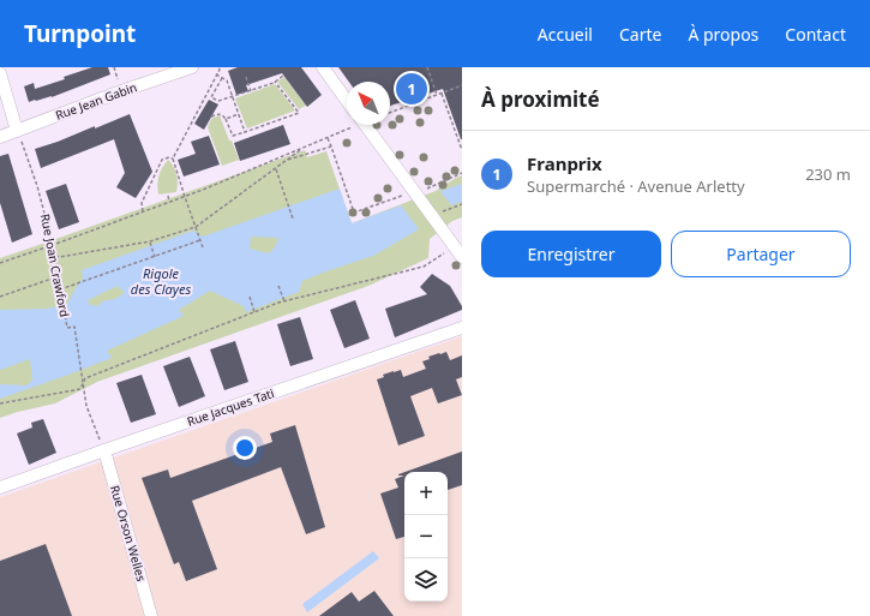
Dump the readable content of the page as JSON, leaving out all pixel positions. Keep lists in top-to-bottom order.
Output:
{
  "streets": {
    "street": ["Rue Jean Gabin", "Rue Jacques Tati", "Rue Orson Welles"],
    "path": ["Rue Joan Crawford"]
  },
  "crossings": [
    ["Rue Jean Gabin", "Rue Joan Crawford"],
    ["Rue Joan Crawford", "Rue Jacques Tati"],
    ["Rue Joan Crawford", "Rue Orson Welles"],
    ["Rue Jacques Tati", "Rue Orson Welles"]
  ],
  "water": ["Rigole des Clayes"],
  "north": "top left",
  "page": {
    "header": "Turnpoint",
    "nav": [
      "Accueil",
      "Carte",
      "À propos",
      "Contact"
    ],
    "heading": "À proximité",
    "pins": "1",
    "list": [
      {
        "mark": "1",
        "name": "Franprix",
        "note": "Supermarché · Avenue Arletty",
        "value": "230 m"
      }
    ],
    "buttons": ["Enregistrer", "Partager"],
    "map_buttons": ["+", "−"]
  }
}
